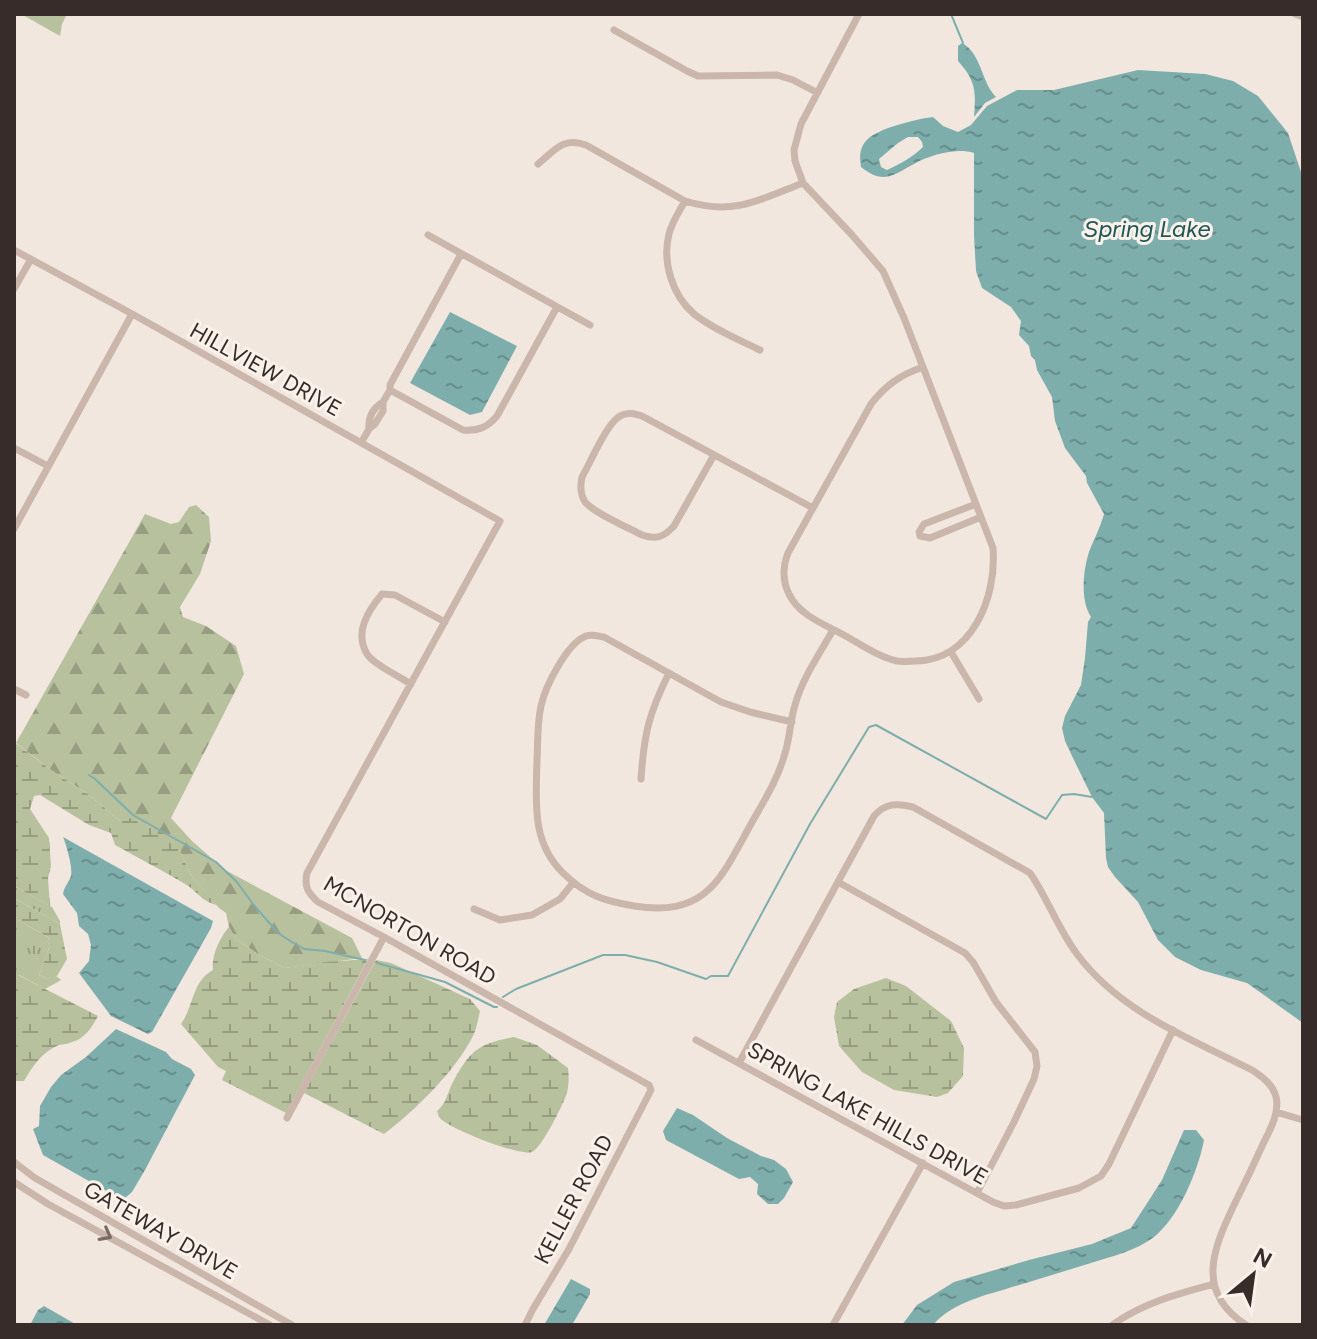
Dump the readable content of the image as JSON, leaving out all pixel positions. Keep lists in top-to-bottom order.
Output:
{
  "streets": {
    "street": [
      "HILLVIEW DRIVE",
      "MCNORTON ROAD",
      "SPRING LAKE HILLS DRIVE",
      "KELLER ROAD",
      "GATEWAY DRIVE"
    ]
  },
  "crossings": [
    ["HILLVIEW DRIVE", "MCNORTON ROAD"],
    ["MCNORTON ROAD", "KELLER ROAD"]
  ],
  "water": ["Spring Lake"],
  "north": "top right"
}
